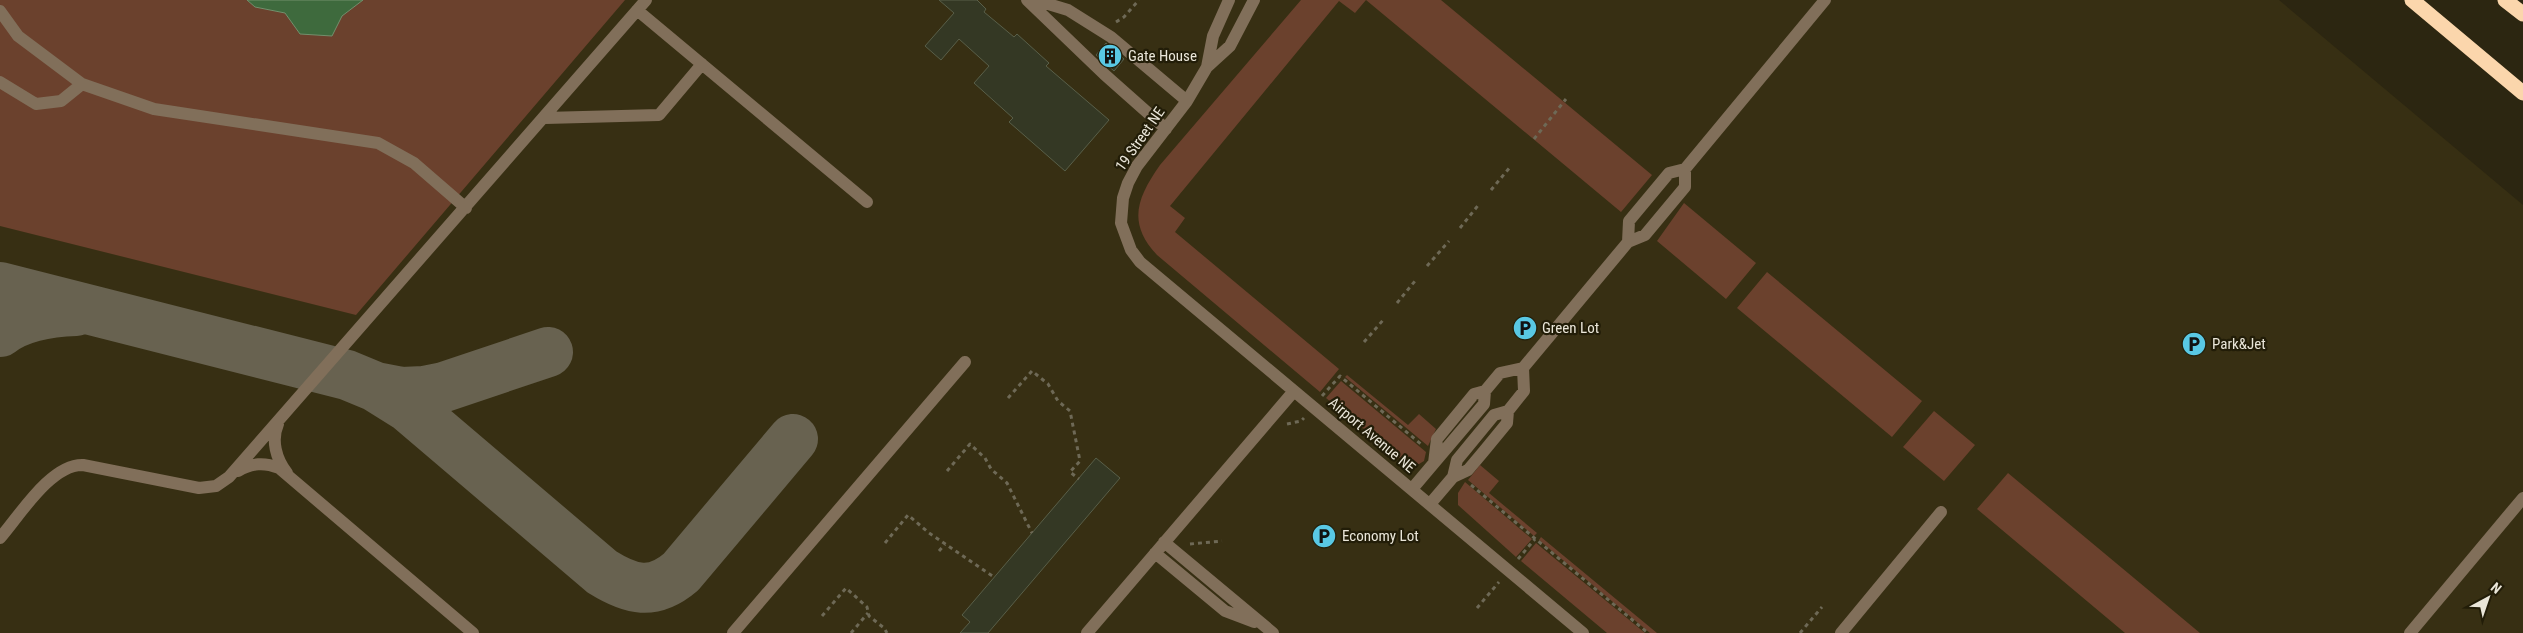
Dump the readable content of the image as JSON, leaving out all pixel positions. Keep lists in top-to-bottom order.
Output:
{
  "streets": {
    "street": ["19 Street NE", "Airport Avenue NE"]
  },
  "crossings": [
    ["19 Street NE", "Airport Avenue NE"]
  ],
  "places": {
    "building": ["Gate House"],
    "parking": ["Green Lot", "Park&Jet", "Economy Lot"]
  },
  "north": "top right"
}
